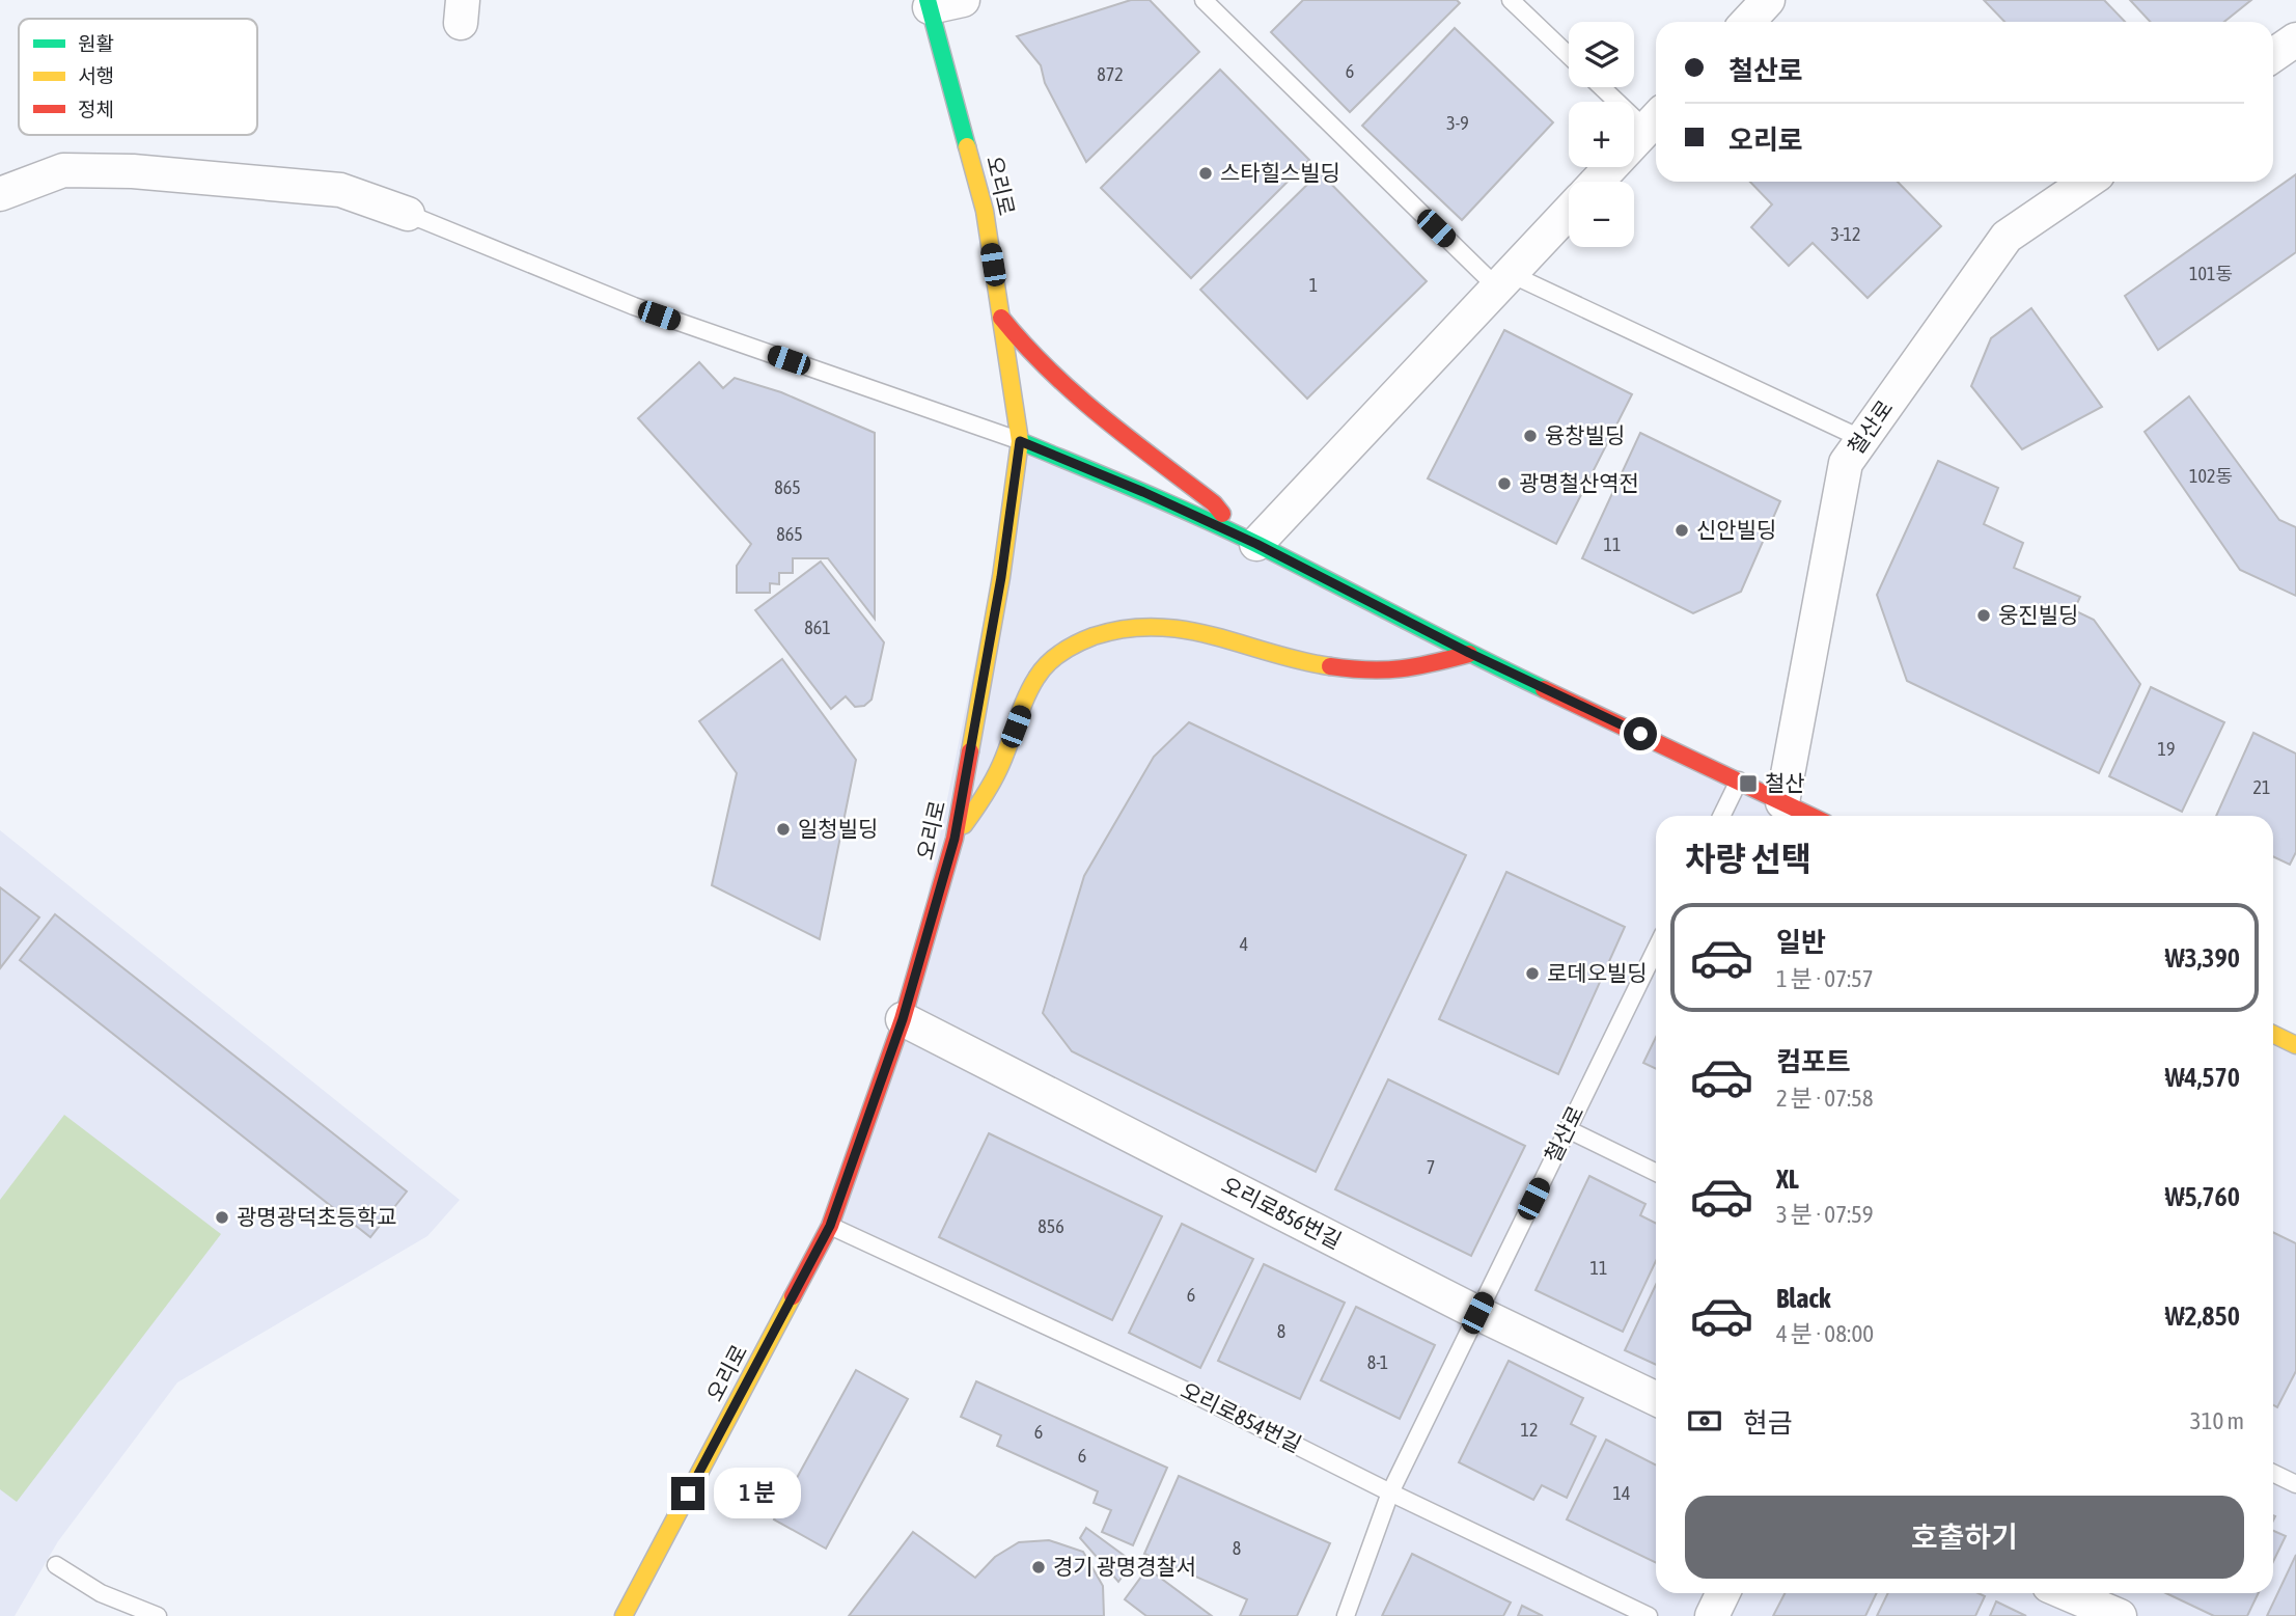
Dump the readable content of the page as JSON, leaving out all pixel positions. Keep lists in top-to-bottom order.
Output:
{
  "streets": {
    "main road": ["오리로"],
    "street": ["철산로", "오리로856번길"],
    "lane": ["오리로854번길"]
  },
  "crossings": [
    ["오리로", "오리로856번길"],
    ["오리로", "오리로854번길"],
    ["철산로", "오리로856번길"],
    ["철산로", "오리로854번길"]
  ],
  "places": {
    "other": [
      "스타힐스빌딩",
      "융창빌딩",
      "광명철산역전",
      "신안빌딩",
      "웅진빌딩",
      "일청빌딩",
      "로데오빌딩",
      "광명광덕초등학교",
      "경기 광명경찰서"
    ],
    "transit": ["철산"]
  },
  "house_numbers": [
    "6",
    "872",
    "3-9",
    "3-12",
    "101동",
    "1",
    "102동",
    "865",
    "865",
    "11",
    "861",
    "19",
    "21",
    "4",
    "7",
    "856",
    "11",
    "6",
    "8",
    "8-1",
    "12",
    "6",
    "6",
    "14",
    "8"
  ],
  "legend": ["원활", "서행", "정체"],
  "page": {
    "map_buttons": ["+", "−"],
    "banner": ["철산로", "오리로"],
    "heading": "차량 선택",
    "list": [
      {
        "name": "일반",
        "note": "1 분 · 07:57",
        "value": "₩3,390"
      },
      {
        "name": "컴포트",
        "note": "2 분 · 07:58",
        "value": "₩4,570"
      },
      {
        "name": "XL",
        "note": "3 분 · 07:59",
        "value": "₩5,760"
      },
      {
        "name": "Black",
        "note": "4 분 · 08:00",
        "value": "₩2,850"
      }
    ],
    "pay": ["현금", "310 m"],
    "bubble": "1 분",
    "buttons": "호출하기"
  }
}
